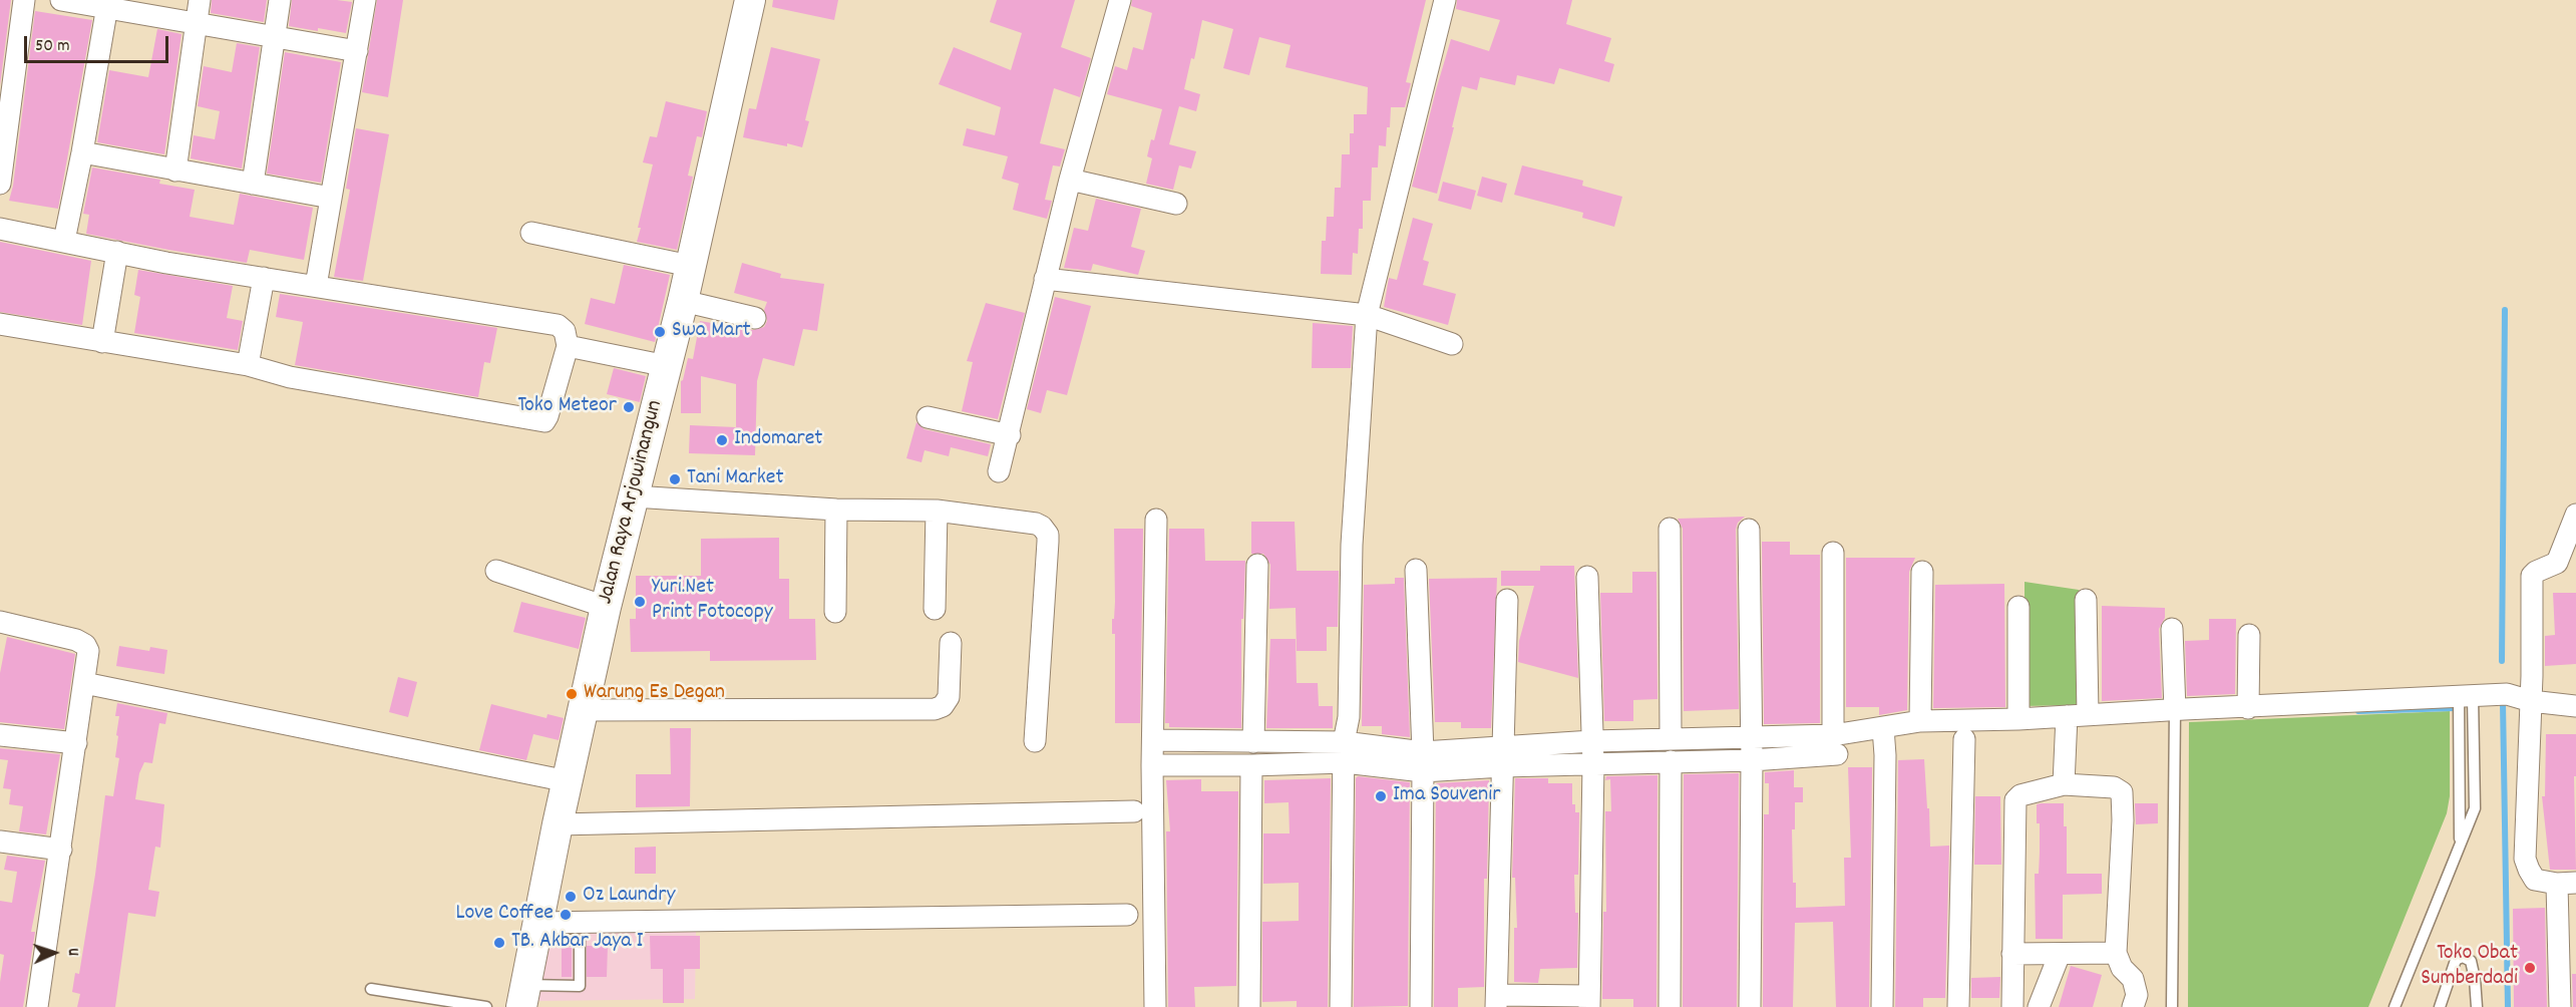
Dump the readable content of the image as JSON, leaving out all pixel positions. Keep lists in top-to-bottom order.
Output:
{
  "streets": {
    "main road": ["Jalan Raya Arjowinangun"]
  },
  "places": [
    "Swa Mart",
    "Toko Meteor",
    "Indomaret",
    "Tani Market",
    "Yuri.Net Print Fotocopy",
    "Warung Es Degan",
    "Ima Souvenir",
    "Oz Laundry",
    "Love Coffee",
    "TB. Akbar Jaya I",
    "Toko Obat Sumberdadi"
  ],
  "scale_bar": "50 m",
  "north": "right"
}
